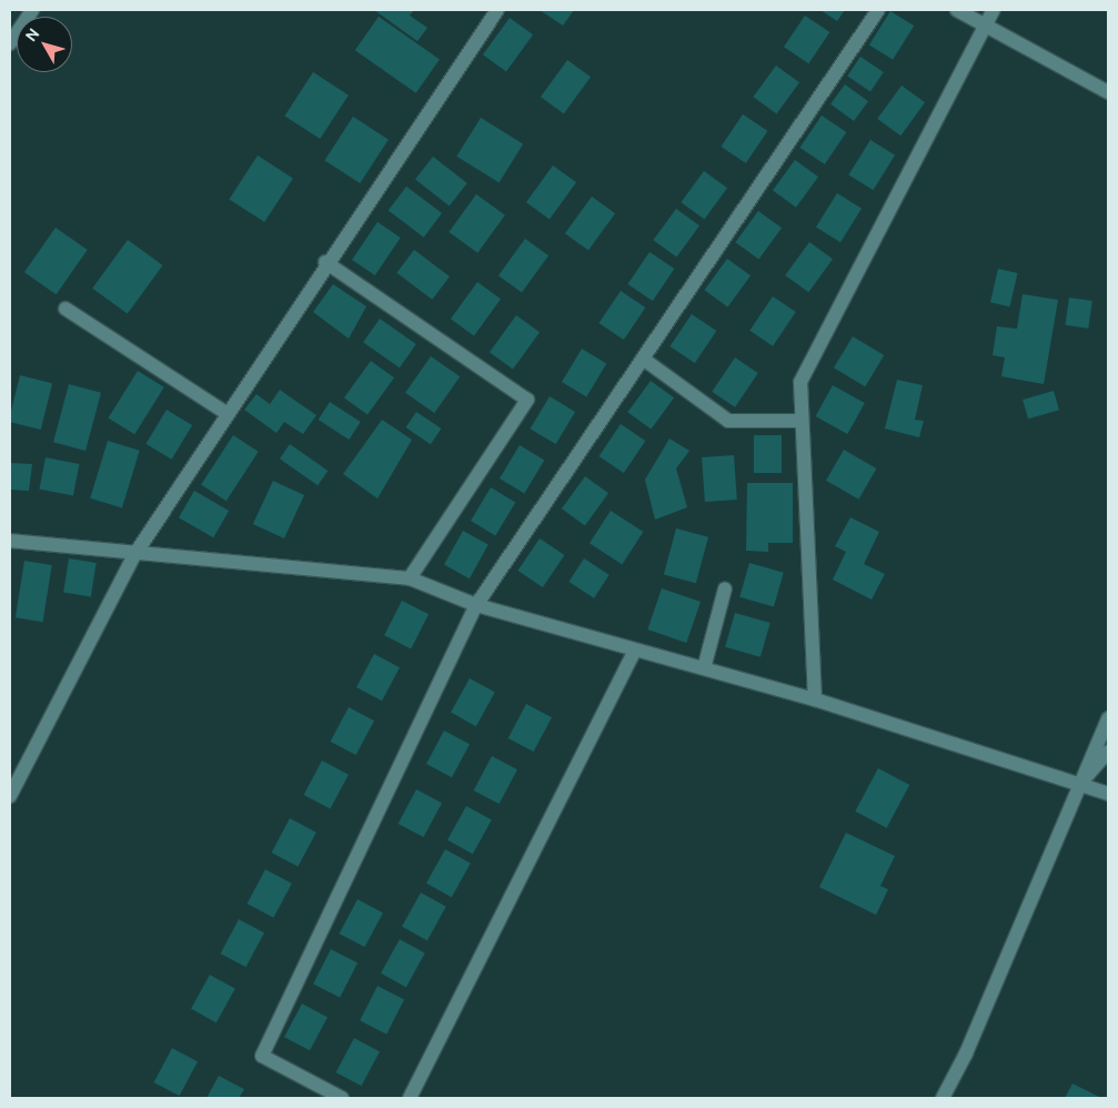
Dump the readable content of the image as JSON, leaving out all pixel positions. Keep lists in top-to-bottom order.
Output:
{
  "north": "top left"
}
